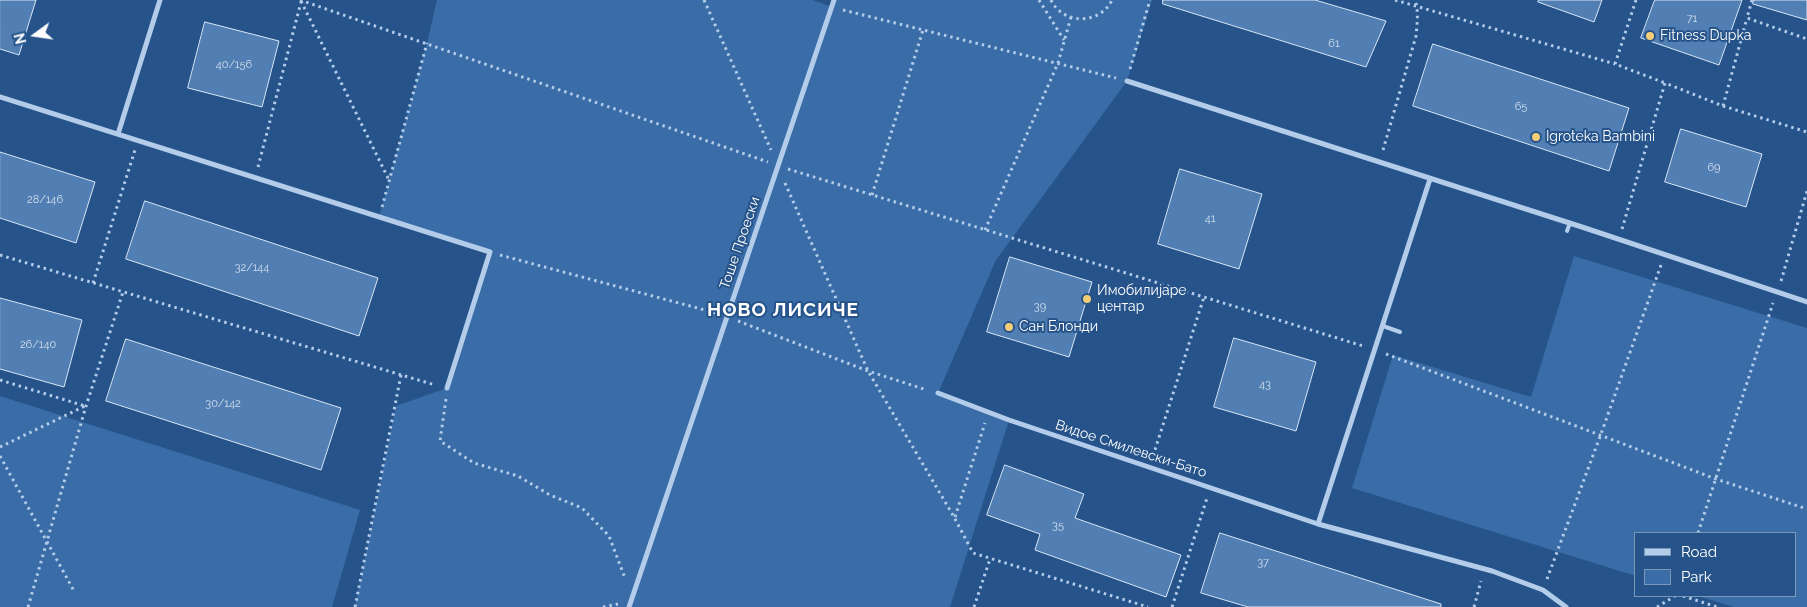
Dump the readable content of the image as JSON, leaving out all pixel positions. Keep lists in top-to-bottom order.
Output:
{
  "streets": {
    "street": ["Тоше Проески", "Видое Смилевски-Бато"]
  },
  "districts": ["НОВО ЛИСИЧЕ"],
  "places": [
    "Fitness Dupka",
    "Igroteka Bambini",
    "Имобилијаре центар",
    "Сан Блонди"
  ],
  "house_numbers": [
    "71",
    "61",
    "40/156",
    "65",
    "69",
    "28/146",
    "41",
    "32/144",
    "39",
    "26/140",
    "43",
    "30/142",
    "35",
    "37"
  ],
  "legend": ["Road", "Park"],
  "north": "left"
}
